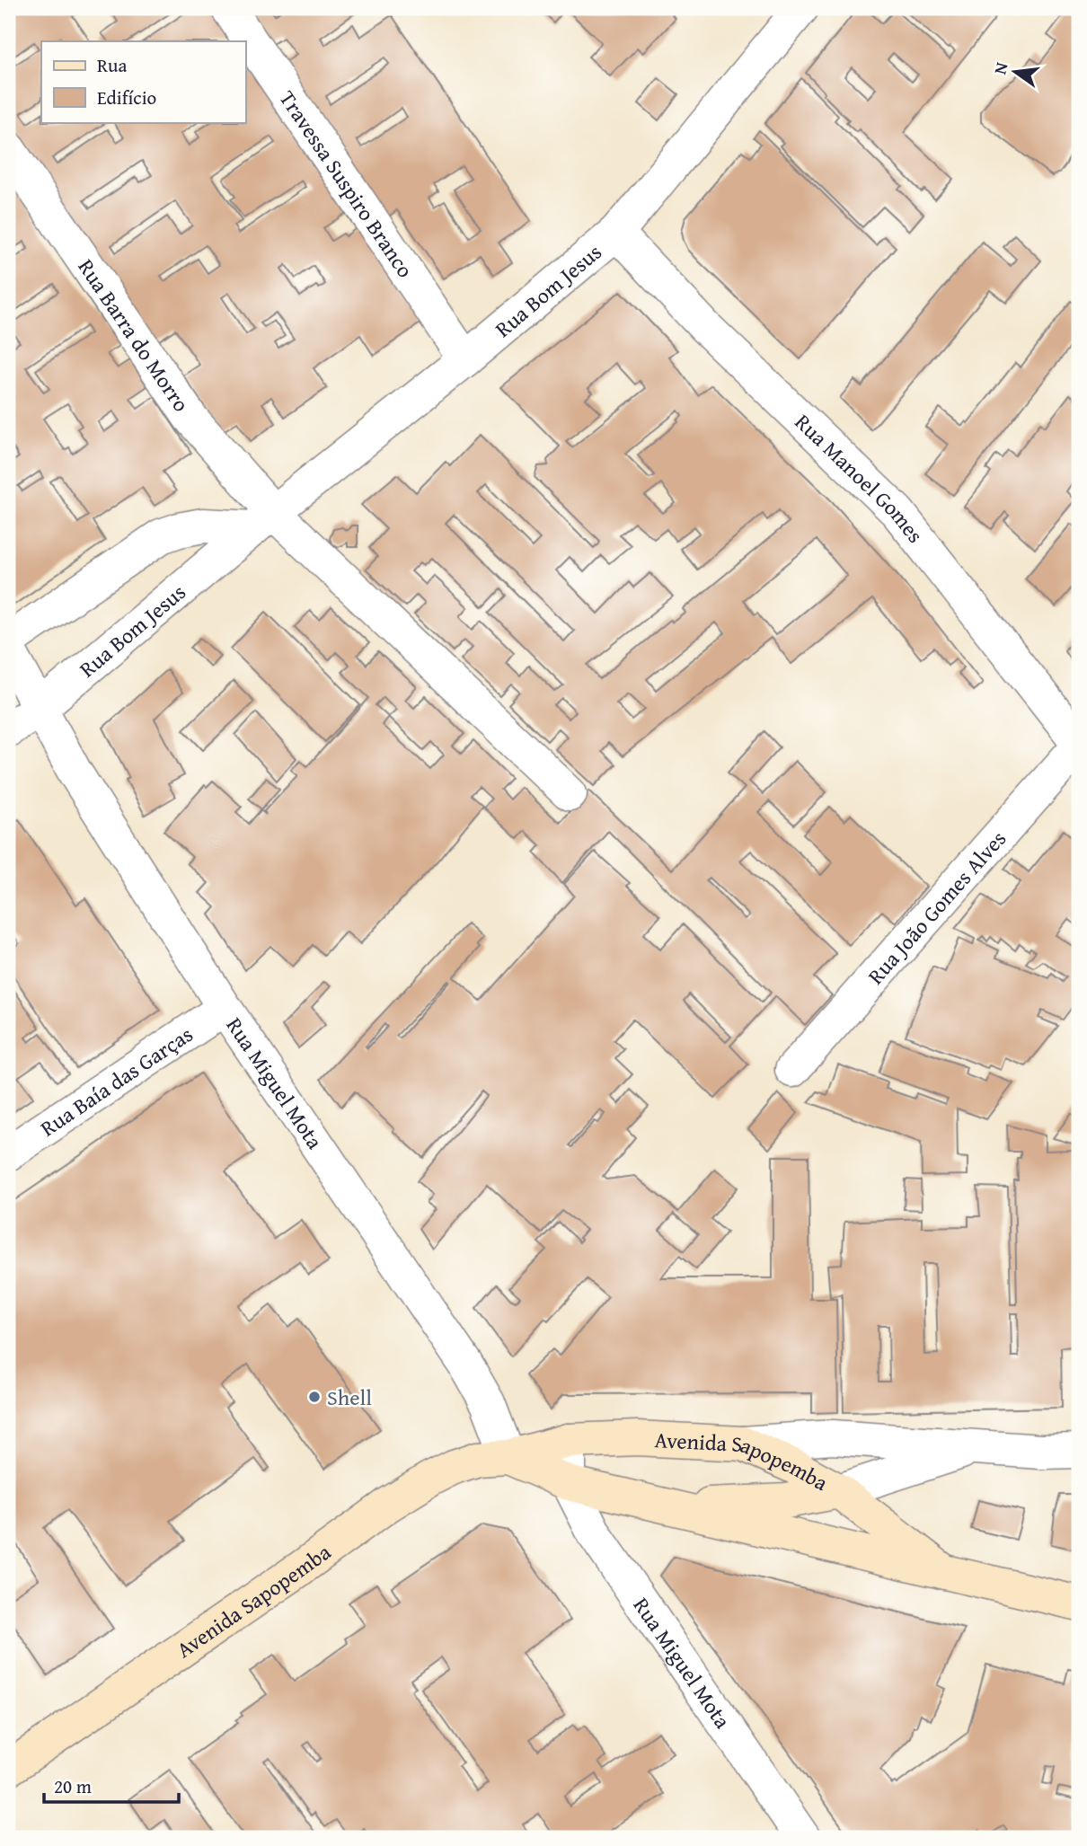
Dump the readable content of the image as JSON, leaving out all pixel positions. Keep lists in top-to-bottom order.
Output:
{
  "streets": {
    "main road": ["Avenida Sapopemba"],
    "street": [
      "Travessa Suspiro Branco",
      "Rua Bom Jesus",
      "Rua Barra do Morro",
      "Rua Manoel Gomes",
      "Rua João Gomes Alves",
      "Rua Baía das Garças",
      "Rua Miguel Mota"
    ]
  },
  "crossings": [
    ["Travessa Suspiro Branco", "Rua Bom Jesus"],
    ["Rua Bom Jesus", "Rua Barra do Morro"],
    ["Rua Bom Jesus", "Rua Manoel Gomes"],
    ["Rua Bom Jesus", "Rua Miguel Mota"],
    ["Rua Manoel Gomes", "Rua João Gomes Alves"],
    ["Rua Baía das Garças", "Rua Miguel Mota"],
    ["Rua Miguel Mota", "Avenida Sapopemba"]
  ],
  "places": ["Shell"],
  "legend": ["Rua", "Edifício"],
  "scale_bar": "20 m",
  "north": "left"
}
